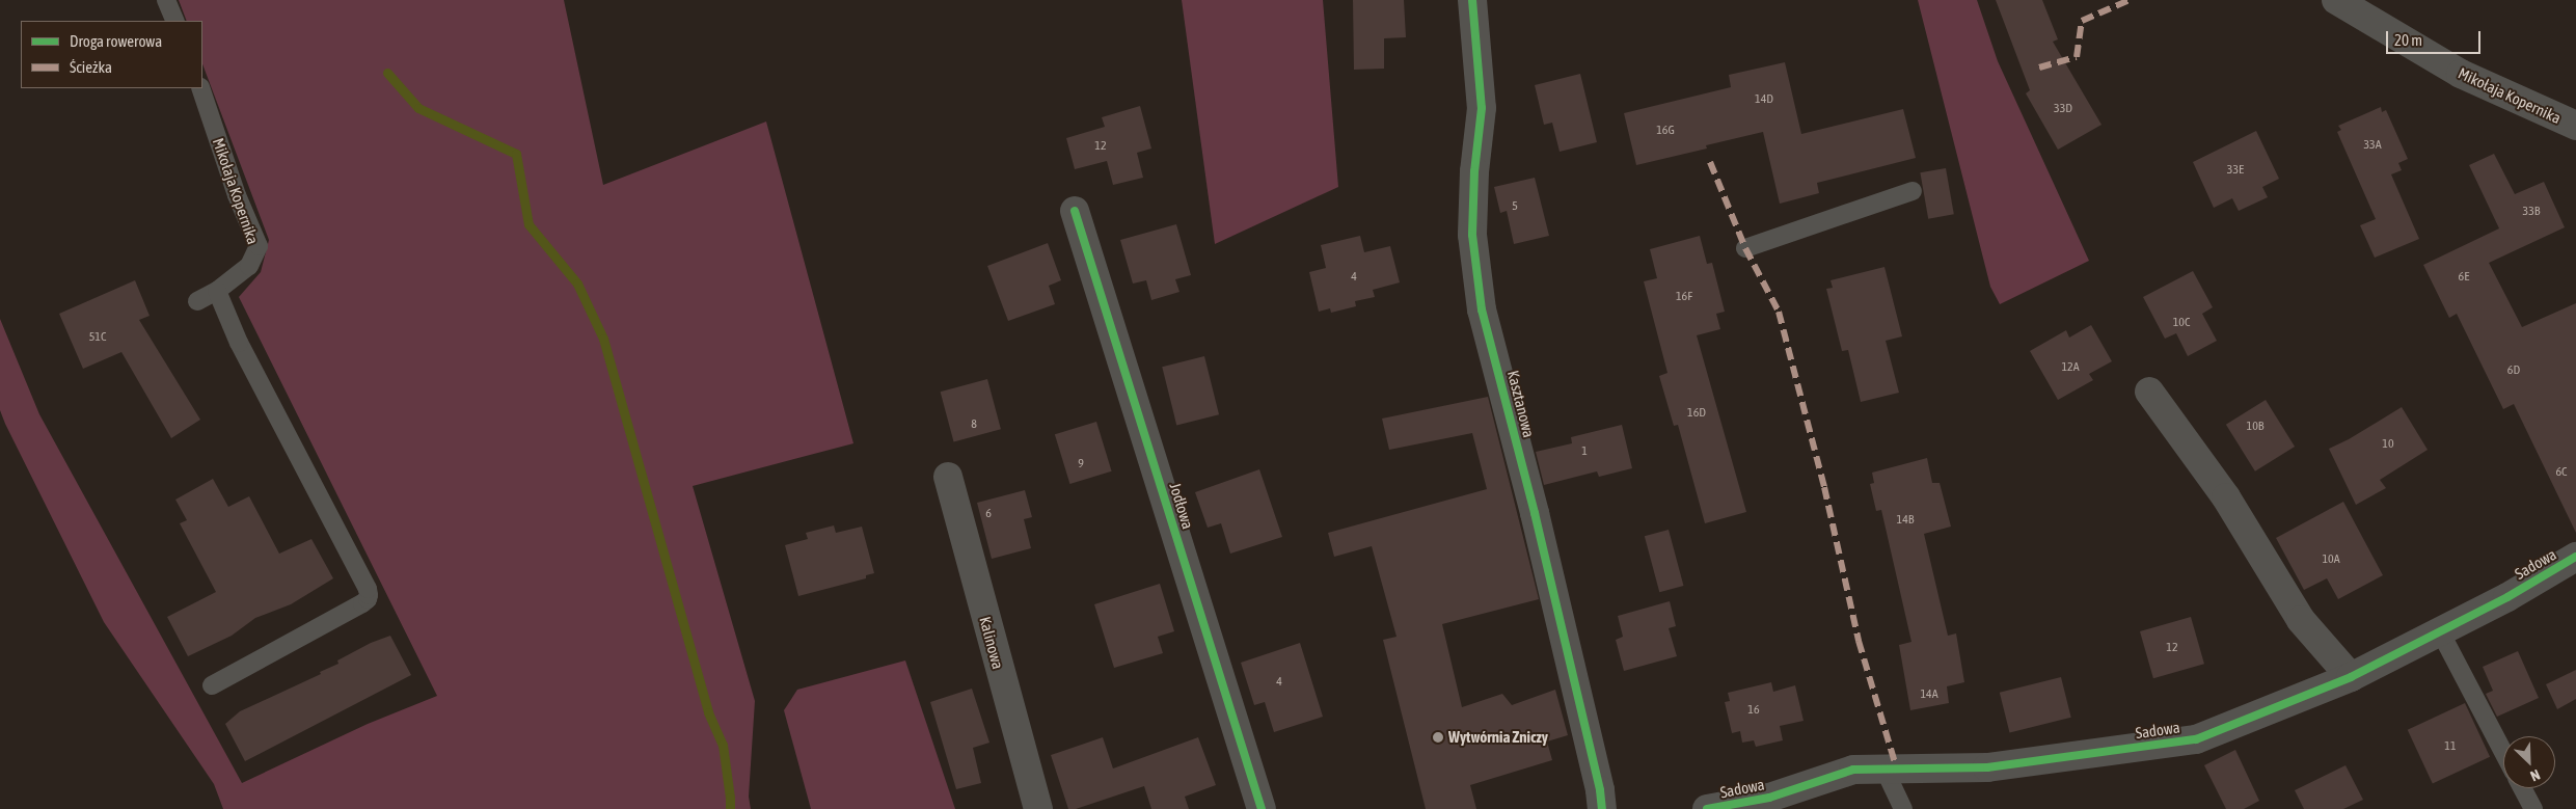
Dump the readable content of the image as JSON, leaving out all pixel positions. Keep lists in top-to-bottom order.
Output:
{
  "streets": {
    "street": [
      "Mikołaja Kopernika",
      "Kasztanowa",
      "Jodłowa",
      "Sadowa",
      "Kalinowa"
    ]
  },
  "places": ["Wytwórnia Zniczy"],
  "house_numbers": [
    "14D",
    "33D",
    "16G",
    "33A",
    "12",
    "33E",
    "5",
    "33B",
    "4",
    "6E",
    "16F",
    "10C",
    "51C",
    "12A",
    "6D",
    "16D",
    "8",
    "10B",
    "10",
    "1",
    "9",
    "6C",
    "6",
    "14B",
    "10A",
    "12",
    "4",
    "14A",
    "16",
    "11"
  ],
  "legend": ["Droga rowerowa", "Ścieżka"],
  "scale_bar": "20 m",
  "north": "bottom right"
}
